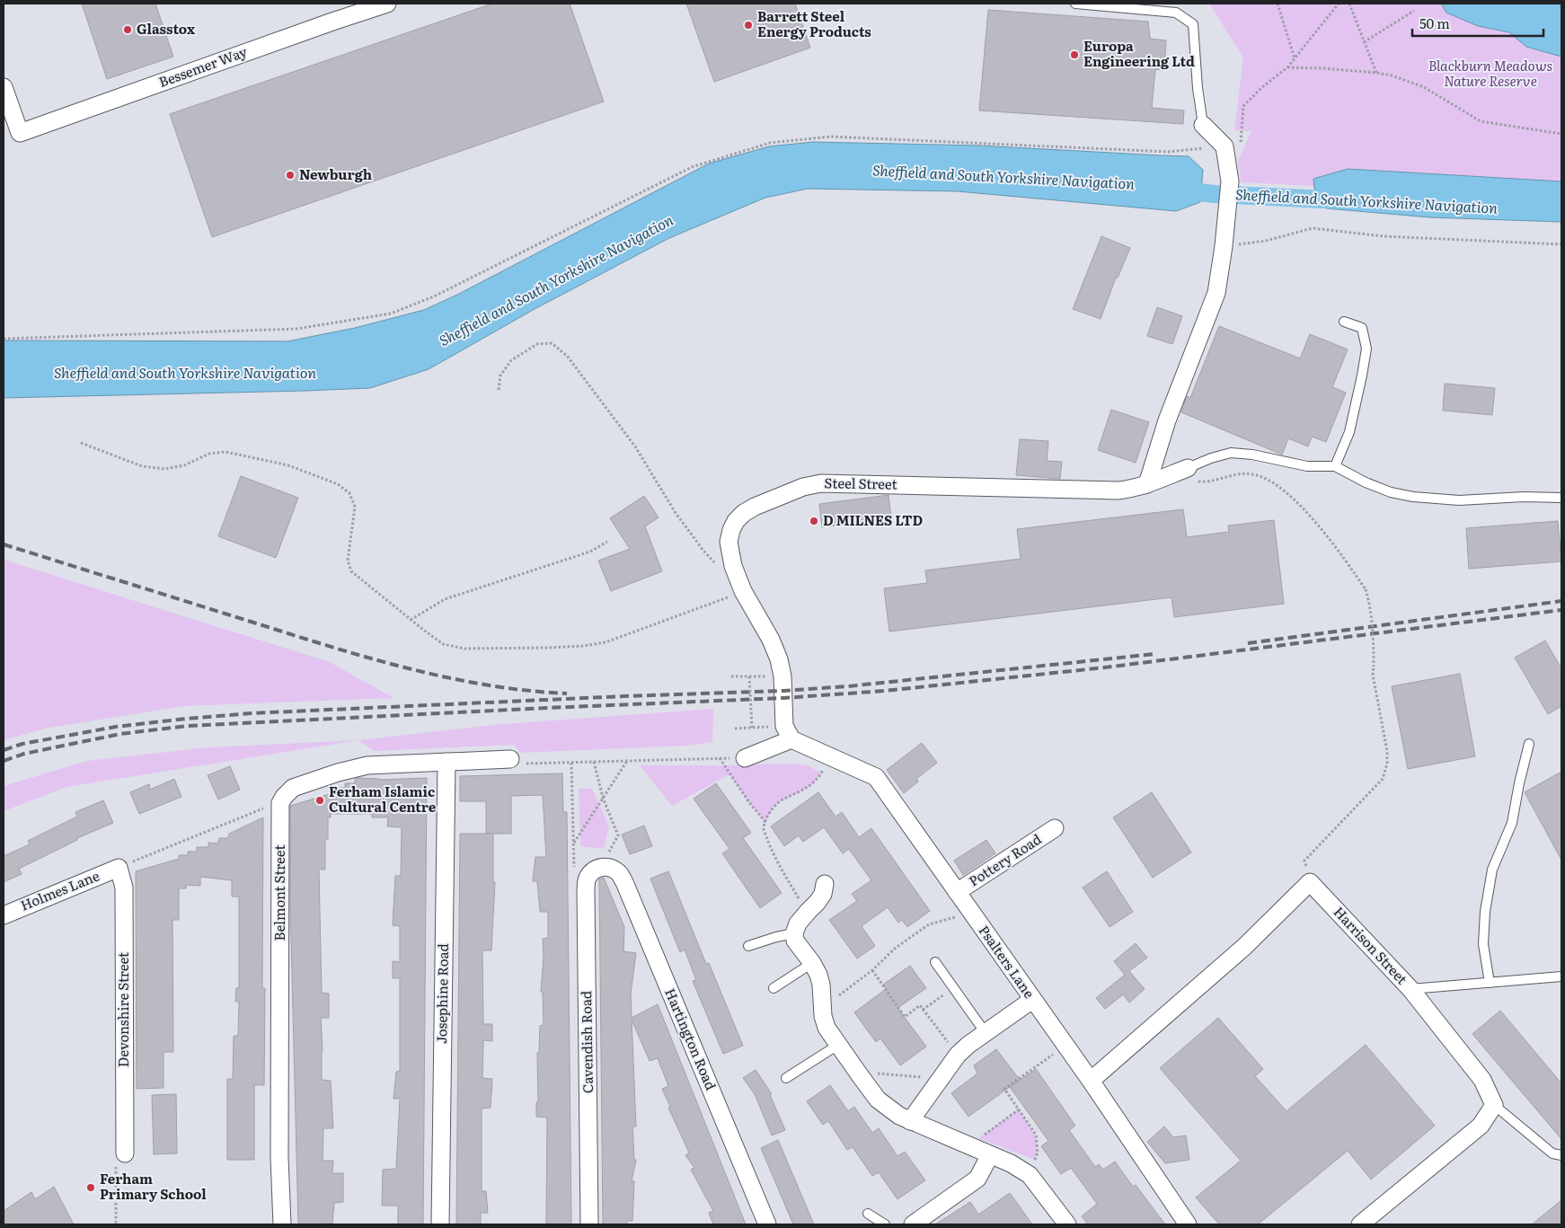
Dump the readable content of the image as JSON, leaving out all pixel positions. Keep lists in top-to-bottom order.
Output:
{
  "streets": {
    "street": [
      "Bessemer Way",
      "Steel Street",
      "Pottery Road",
      "Holmes Lane",
      "Belmont Street",
      "Harrison Street",
      "Psalters Lane",
      "Josephine Road",
      "Devonshire Street",
      "Hartington Road",
      "Cavendish Road"
    ]
  },
  "crossings": [
    ["Steel Street", "Psalters Lane"],
    ["Pottery Road", "Psalters Lane"],
    ["Holmes Lane", "Devonshire Street"]
  ],
  "water": ["Sheffield and South Yorkshire Navigation"],
  "parks": ["Blackburn Meadows Nature Reserve"],
  "places": [
    "Barrett Steel Energy Products",
    "Glasstox",
    "Europa Engineering Ltd",
    "Newburgh",
    "D MILNES LTD",
    "Ferham Islamic Cultural Centre",
    "Ferham Primary School"
  ],
  "scale_bar": "50 m"
}
